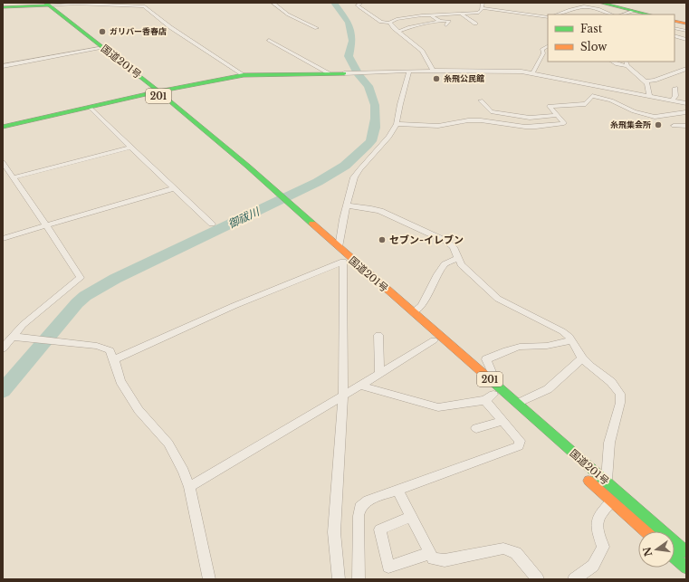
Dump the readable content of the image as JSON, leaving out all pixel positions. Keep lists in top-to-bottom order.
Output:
{
  "streets": {
    "main road": ["国道201号", "201"]
  },
  "water": ["御祓川"],
  "places": [
    "ガリバー香春店",
    "糸飛公民館",
    "糸飛集会所",
    "セブン-イレブン"
  ],
  "legend": ["Fast", "Slow"],
  "north": "left"
}
